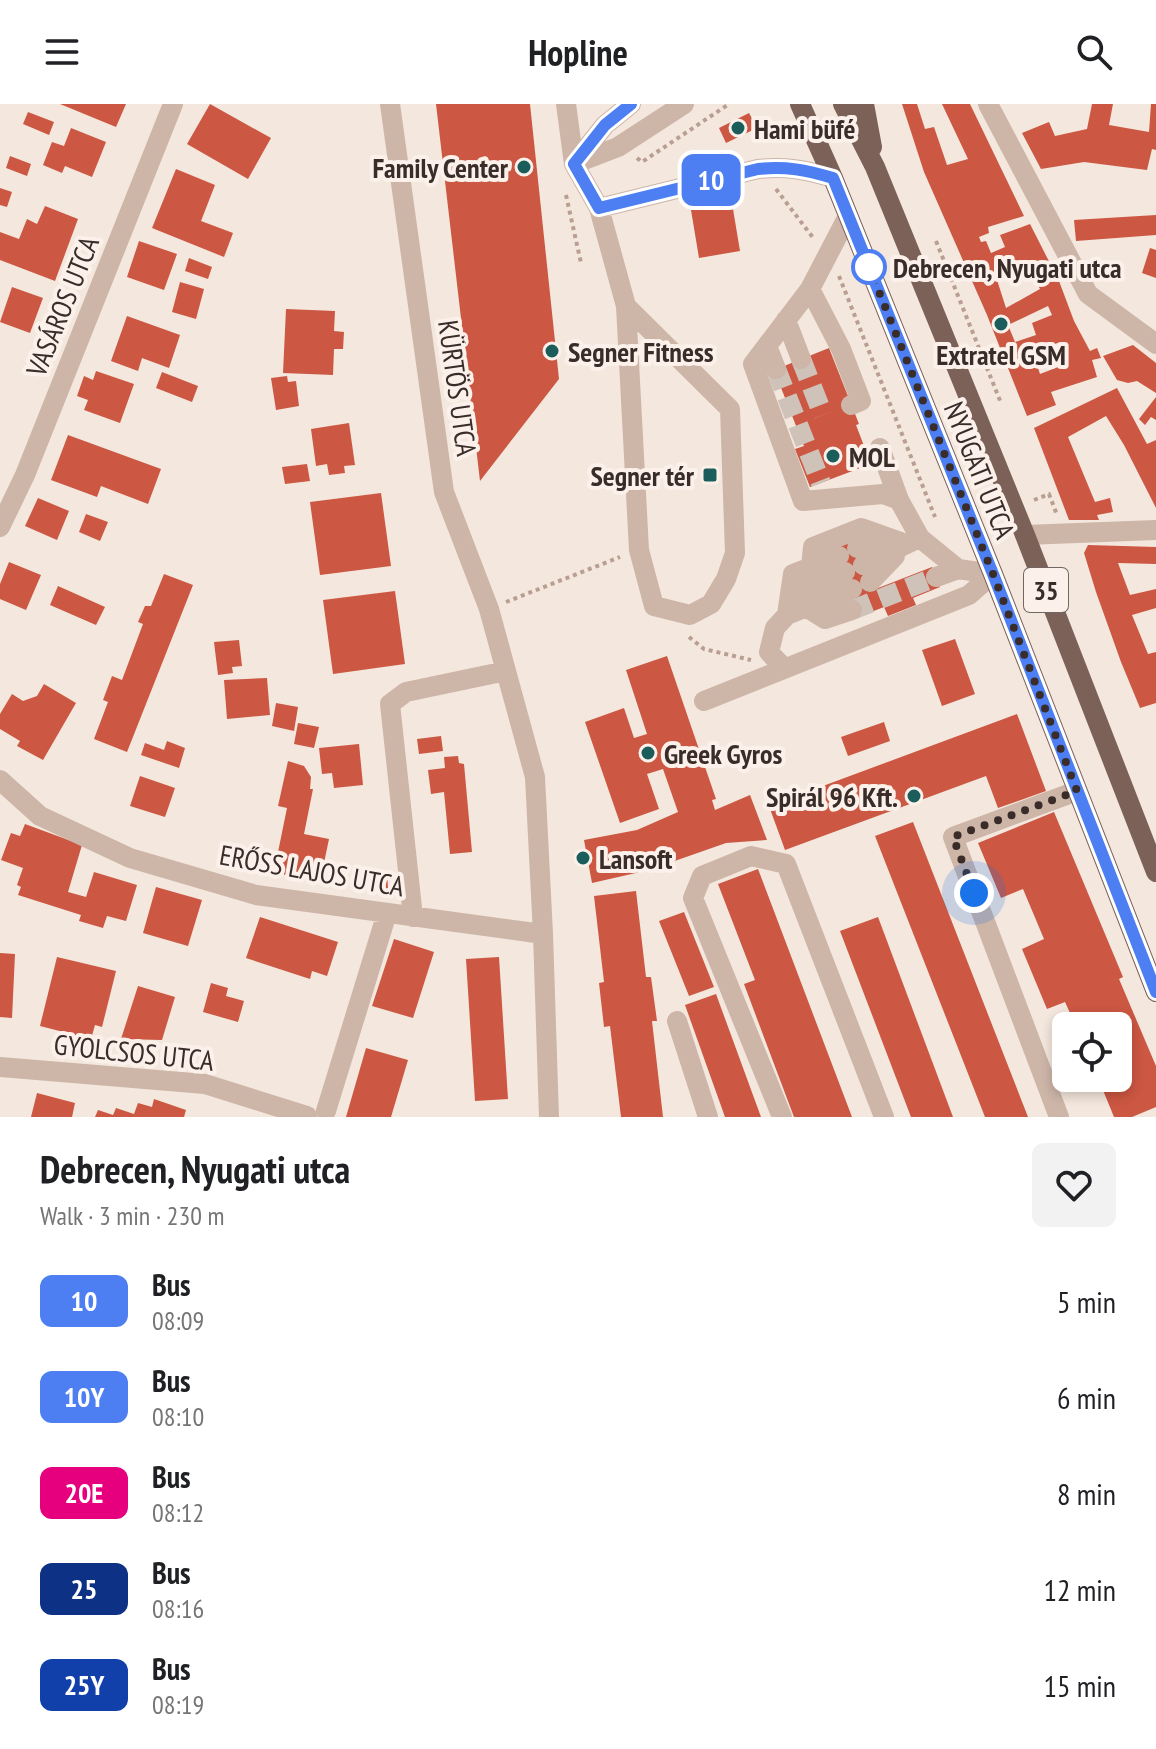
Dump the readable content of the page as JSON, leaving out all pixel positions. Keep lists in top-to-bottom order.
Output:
{
  "streets": {
    "main road": ["NYUGATI UTCA", "35"],
    "street": [
      "VASÁROS UTCA",
      "KÜRTÖS UTCA",
      "ERŐSS LAJOS UTCA",
      "GYOLCSOS UTCA"
    ]
  },
  "crossings": [
    ["KÜRTÖS UTCA", "ERŐSS LAJOS UTCA"],
    ["ERŐSS LAJOS UTCA", "GYOLCSOS UTCA"]
  ],
  "places": {
    "other": [
      "Hami büfé",
      "Family Center",
      "Debrecen, Nyugati utca",
      "Extratel GSM",
      "Segner Fitness",
      "MOL",
      "Greek Gyros",
      "Spirál 96 Kft.",
      "Lansoft"
    ],
    "transit": ["Segner tér"]
  },
  "lines": ["bus line 10"],
  "page": {
    "header": "Hopline",
    "on_map": "10",
    "heading": ["Debrecen, Nyugati utca", "Walk · 3 min · 230 m"],
    "list": [
      {
        "mark": "10",
        "name": "Bus",
        "note": "08:09",
        "value": "5 min"
      },
      {
        "mark": "10Y",
        "name": "Bus",
        "note": "08:10",
        "value": "6 min"
      },
      {
        "mark": "20E",
        "name": "Bus",
        "note": "08:12",
        "value": "8 min"
      },
      {
        "mark": "25",
        "name": "Bus",
        "note": "08:16",
        "value": "12 min"
      },
      {
        "mark": "25Y",
        "name": "Bus",
        "note": "08:19",
        "value": "15 min"
      }
    ]
  }
}
